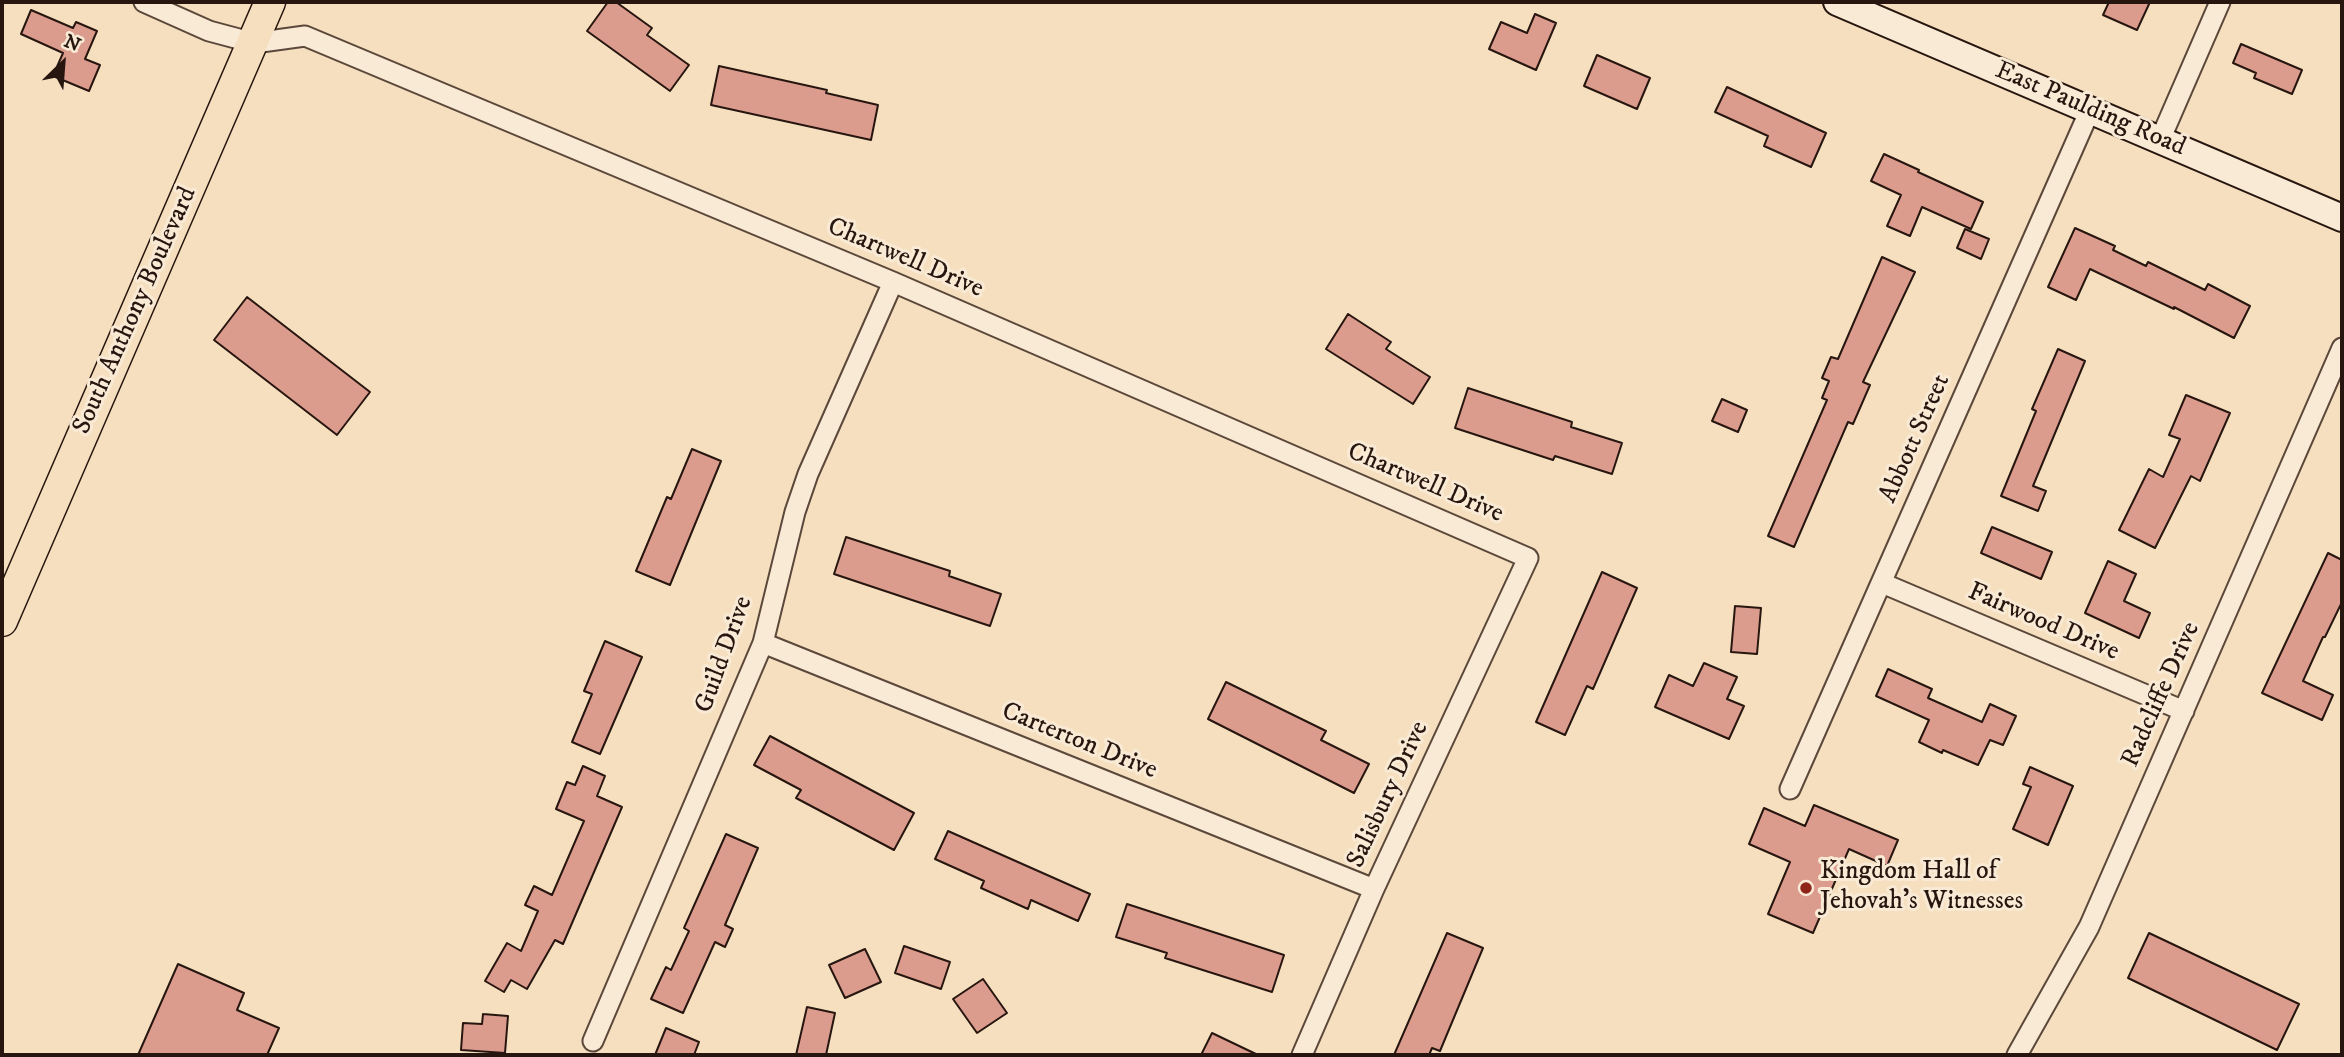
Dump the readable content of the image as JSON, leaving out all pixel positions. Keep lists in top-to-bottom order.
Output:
{
  "streets": {
    "main road": ["East Paulding Road", "South Anthony Boulevard"],
    "street": [
      "Chartwell Drive",
      "Abbott Street",
      "Fairwood Drive",
      "Guild Drive",
      "Radcliffe Drive",
      "Carterton Drive",
      "Salisbury Drive"
    ]
  },
  "crossings": [
    ["East Paulding Road", "Abbott Street"],
    ["Chartwell Drive", "South Anthony Boulevard"],
    ["Chartwell Drive", "Guild Drive"],
    ["Chartwell Drive", "Salisbury Drive"],
    ["Abbott Street", "Fairwood Drive"],
    ["Fairwood Drive", "Radcliffe Drive"],
    ["Guild Drive", "Carterton Drive"],
    ["Carterton Drive", "Salisbury Drive"]
  ],
  "places": ["Kingdom Hall of Jehovah's Witnesses"],
  "north": "top right"
}
